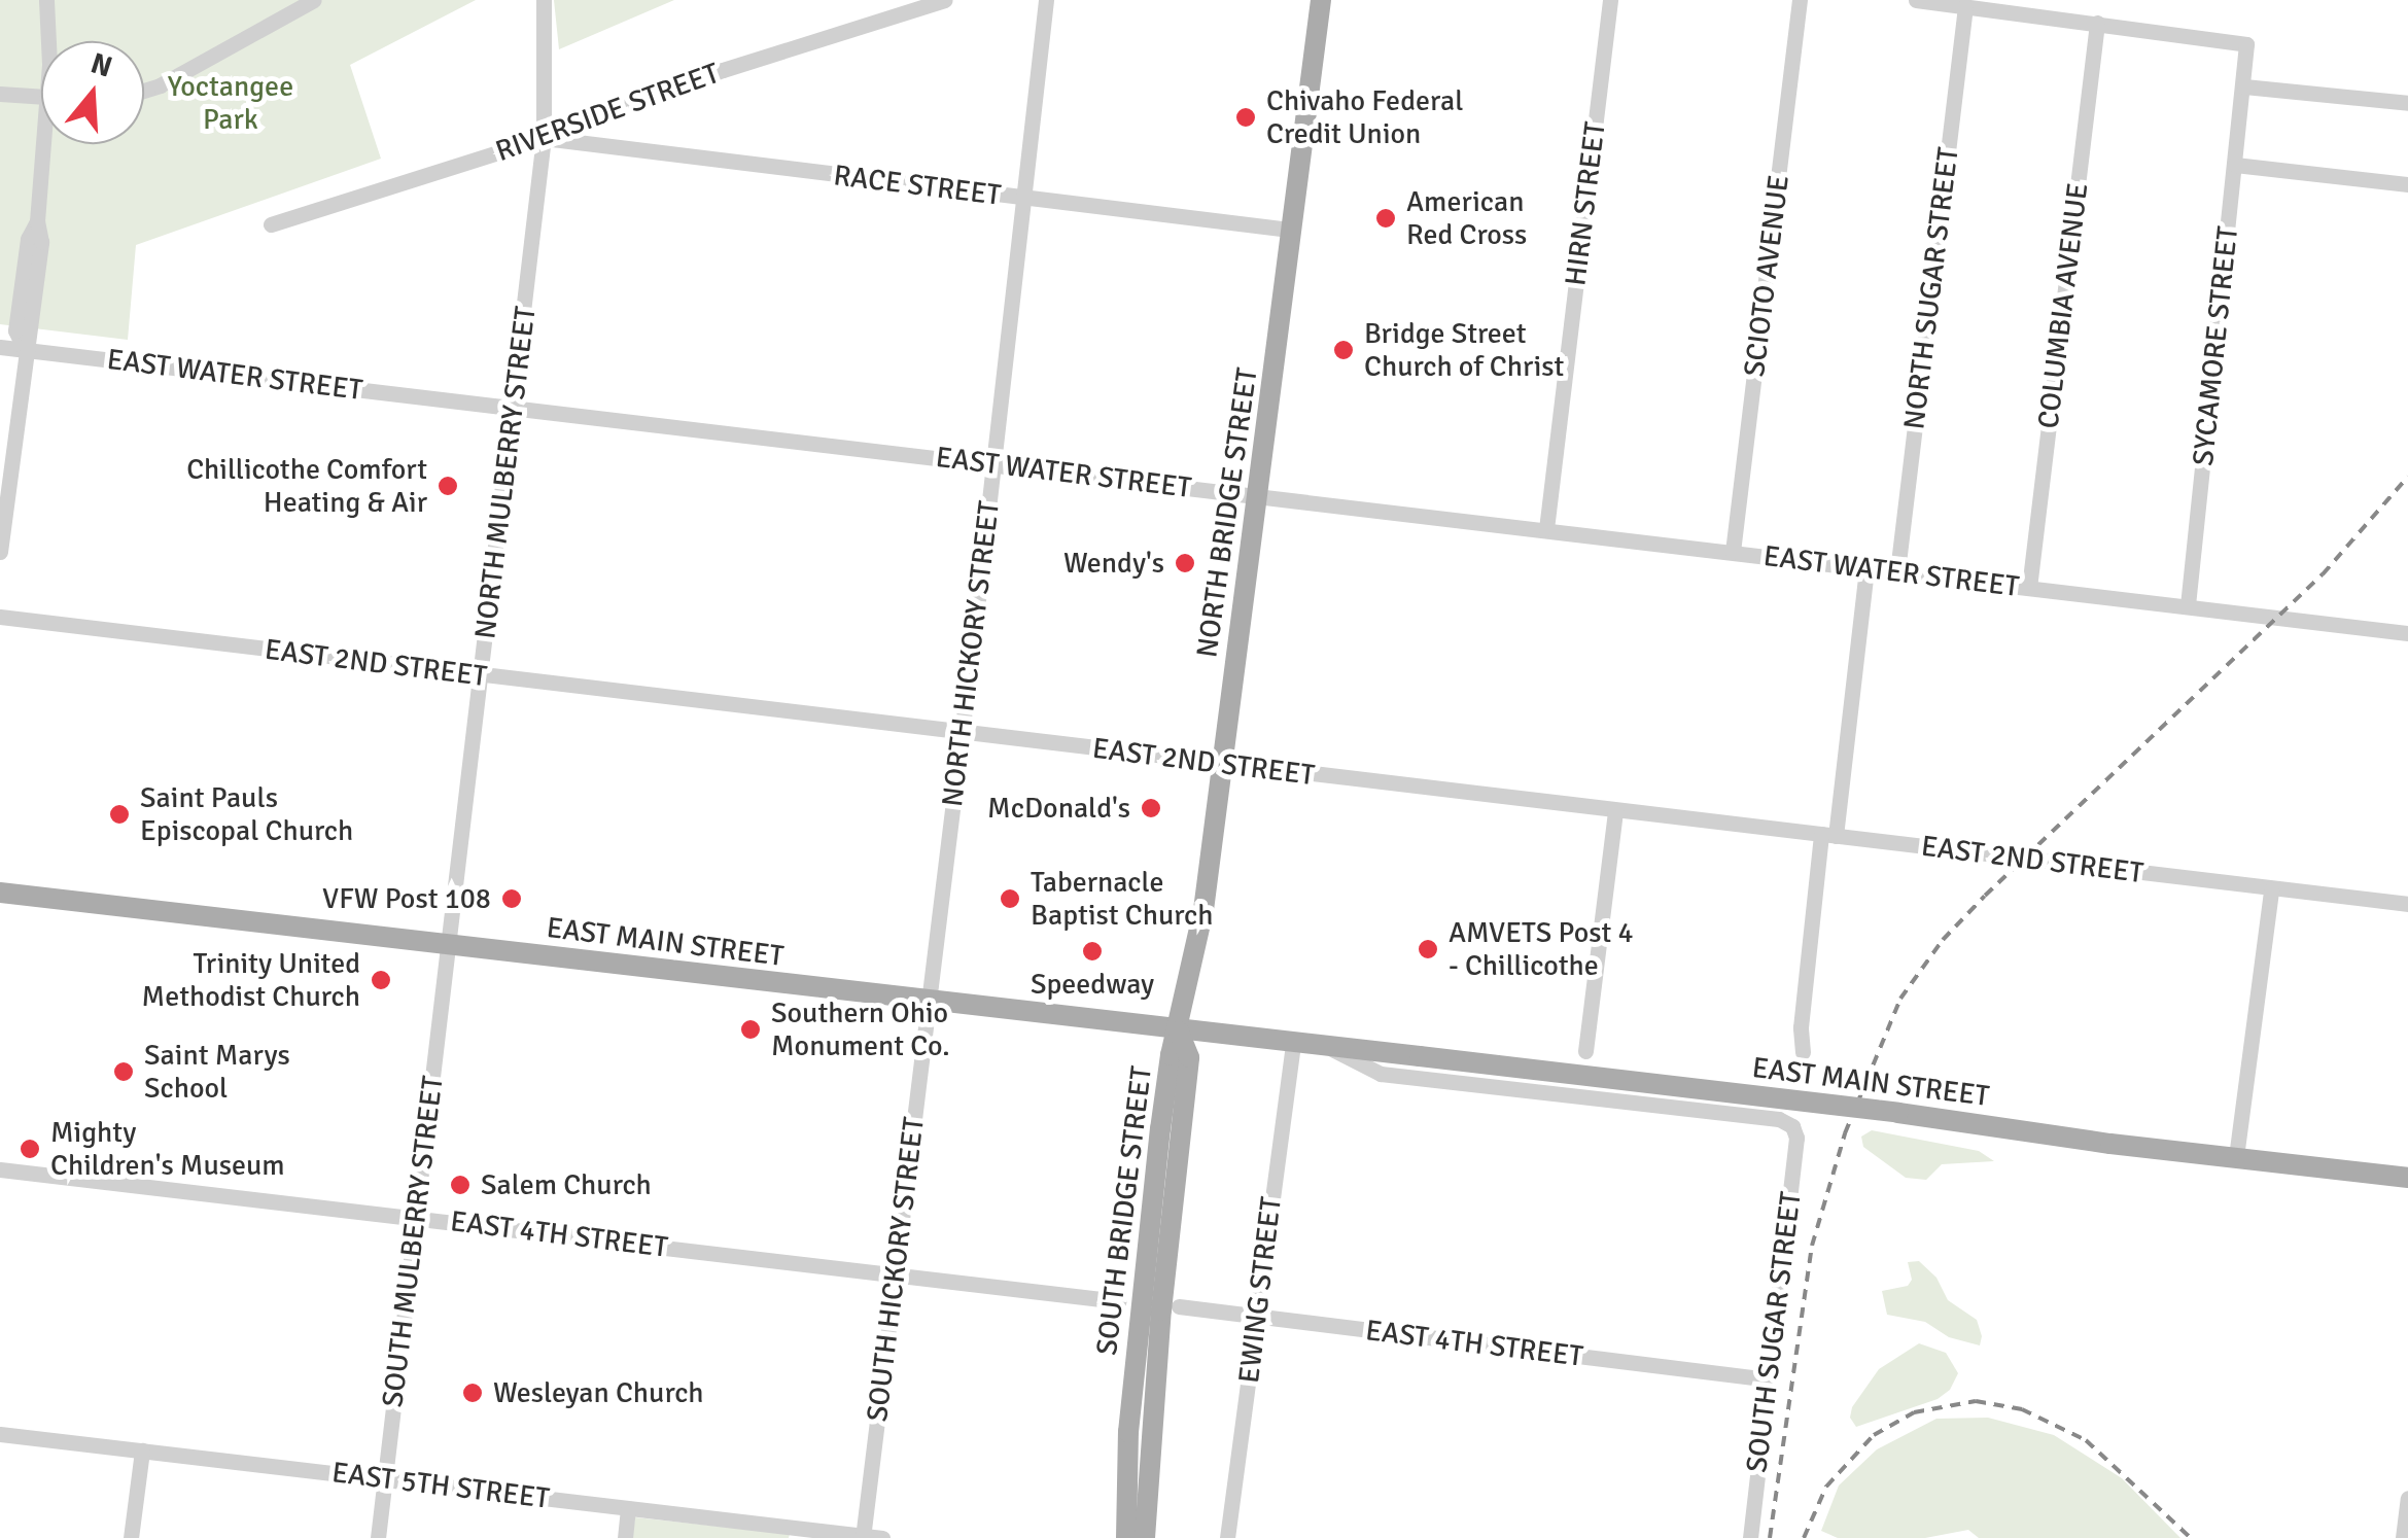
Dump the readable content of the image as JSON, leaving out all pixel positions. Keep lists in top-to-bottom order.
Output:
{
  "streets": {
    "main road": ["NORTH BRIDGE STREET", "EAST MAIN STREET", "SOUTH BRIDGE STREET"],
    "street": [
      "RIVERSIDE STREET",
      "RACE STREET",
      "HIRN STREET",
      "SCIOTO AVENUE",
      "NORTH SUGAR STREET",
      "COLUMBIA AVENUE",
      "SYCAMORE STREET",
      "EAST WATER STREET",
      "NORTH MULBERRY STREET",
      "NORTH HICKORY STREET",
      "EAST 2ND STREET",
      "EAST 4TH STREET",
      "SOUTH MULBERRY STREET",
      "SOUTH HICKORY STREET",
      "EWING STREET",
      "SOUTH SUGAR STREET",
      "EAST 5TH STREET"
    ]
  },
  "crossings": [
    ["RIVERSIDE STREET", "RACE STREET"],
    ["RIVERSIDE STREET", "NORTH MULBERRY STREET"],
    ["RACE STREET", "NORTH MULBERRY STREET"],
    ["RACE STREET", "NORTH BRIDGE STREET"],
    ["RACE STREET", "NORTH HICKORY STREET"],
    ["HIRN STREET", "EAST WATER STREET"],
    ["SCIOTO AVENUE", "EAST WATER STREET"],
    ["NORTH SUGAR STREET", "EAST WATER STREET"],
    ["COLUMBIA AVENUE", "EAST WATER STREET"],
    ["SYCAMORE STREET", "EAST WATER STREET"],
    ["EAST WATER STREET", "NORTH MULBERRY STREET"],
    ["EAST WATER STREET", "NORTH BRIDGE STREET"],
    ["EAST WATER STREET", "NORTH HICKORY STREET"],
    ["NORTH MULBERRY STREET", "EAST 2ND STREET"],
    ["NORTH MULBERRY STREET", "EAST MAIN STREET"],
    ["NORTH MULBERRY STREET", "SOUTH MULBERRY STREET"],
    ["NORTH BRIDGE STREET", "EAST 2ND STREET"],
    ["NORTH BRIDGE STREET", "EAST MAIN STREET"],
    ["NORTH BRIDGE STREET", "SOUTH BRIDGE STREET"],
    ["NORTH HICKORY STREET", "EAST 2ND STREET"],
    ["NORTH HICKORY STREET", "EAST MAIN STREET"],
    ["NORTH HICKORY STREET", "SOUTH HICKORY STREET"],
    ["EAST MAIN STREET", "SOUTH BRIDGE STREET"],
    ["EAST MAIN STREET", "SOUTH MULBERRY STREET"],
    ["EAST MAIN STREET", "SOUTH HICKORY STREET"],
    ["EAST MAIN STREET", "EWING STREET"],
    ["EAST MAIN STREET", "SOUTH SUGAR STREET"],
    ["EAST 4TH STREET", "SOUTH MULBERRY STREET"],
    ["EAST 4TH STREET", "SOUTH HICKORY STREET"],
    ["EAST 4TH STREET", "EWING STREET"],
    ["EAST 4TH STREET", "SOUTH SUGAR STREET"],
    ["SOUTH MULBERRY STREET", "EAST 5TH STREET"],
    ["SOUTH HICKORY STREET", "EAST 5TH STREET"]
  ],
  "parks": ["Yoctangee Park"],
  "places": [
    "Chivaho Federal Credit Union",
    "American Red Cross",
    "Bridge Street Church of Christ",
    "Chillicothe Comfort Heating & Air",
    "Wendy's",
    "McDonald's",
    "Saint Pauls Episcopal Church",
    "VFW Post 108",
    "Tabernacle Baptist Church",
    "AMVETS Post 4 - Chillicothe",
    "Speedway",
    "Trinity United Methodist Church",
    "Southern Ohio Monument Co.",
    "Saint Marys School",
    "Mighty Children's Museum",
    "Salem Church",
    "Wesleyan Church"
  ],
  "north": "top"
}
